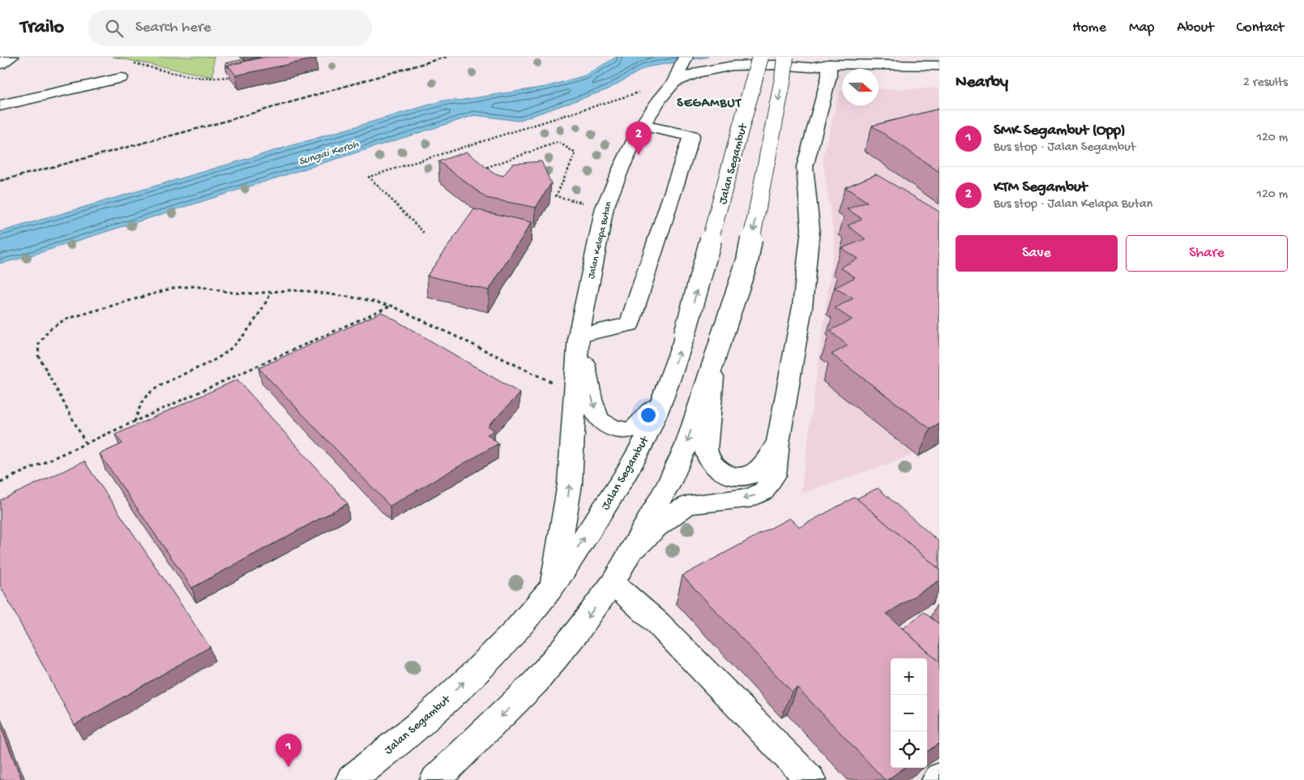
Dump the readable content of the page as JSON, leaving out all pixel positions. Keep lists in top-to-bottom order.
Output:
{
  "streets": {
    "main road": ["Jalan Segambut", "Jalan Kelapa Butan"]
  },
  "crossings": [
    ["Jalan Segambut", "Jalan Kelapa Butan"]
  ],
  "districts": ["SEGAMBUT"],
  "water": ["Sungai Keroh"],
  "north": "right",
  "page": {
    "header": "Trailo",
    "search": "Search here",
    "nav": [
      "Home",
      "Map",
      "About",
      "Contact"
    ],
    "heading": ["Nearby", "2 results"],
    "list": [
      {
        "mark": "1",
        "name": "SMK Segambut (Opp)",
        "note": "Bus stop · Jalan Segambut",
        "value": "120 m"
      },
      {
        "mark": "2",
        "name": "KTM Segambut",
        "note": "Bus stop · Jalan Kelapa Butan",
        "value": "120 m"
      }
    ],
    "pins": ["2", "1"],
    "buttons": ["Save", "Share"],
    "map_buttons": ["+", "−"]
  }
}
